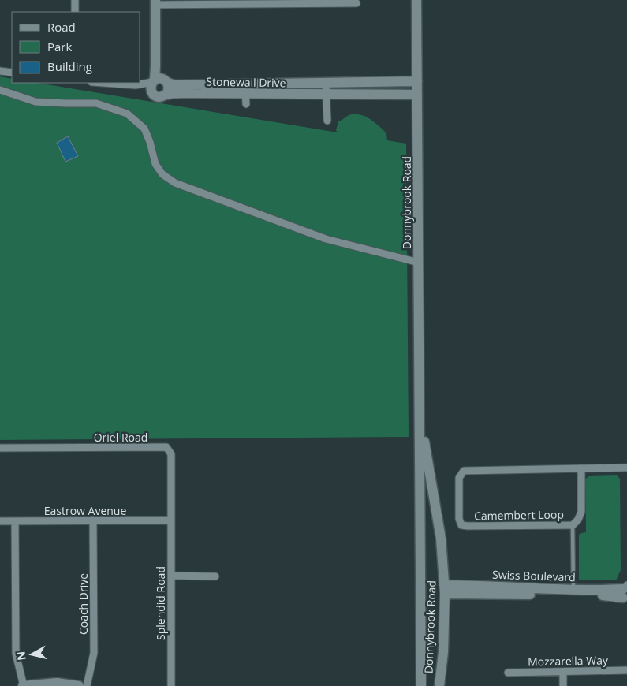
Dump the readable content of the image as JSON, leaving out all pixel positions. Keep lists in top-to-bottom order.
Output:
{
  "streets": {
    "street": [
      "Stonewall Drive",
      "Donnybrook Road",
      "Oriel Road",
      "Eastrow Avenue",
      "Camembert Loop",
      "Swiss Boulevard",
      "Splendid Road",
      "Coach Drive",
      "Mozzarella Way"
    ]
  },
  "crossings": [
    ["Stonewall Drive", "Donnybrook Road"],
    ["Donnybrook Road", "Swiss Boulevard"],
    ["Oriel Road", "Eastrow Avenue"],
    ["Oriel Road", "Splendid Road"],
    ["Eastrow Avenue", "Splendid Road"],
    ["Eastrow Avenue", "Coach Drive"]
  ],
  "legend": ["Road", "Park", "Building"],
  "north": "left"
}
